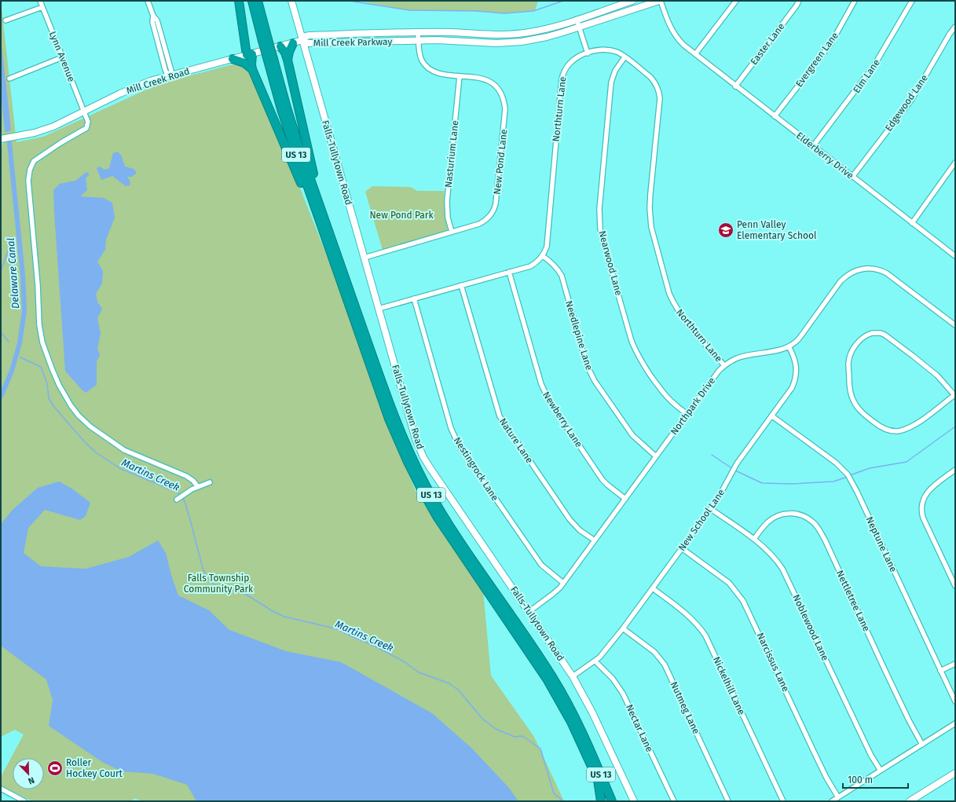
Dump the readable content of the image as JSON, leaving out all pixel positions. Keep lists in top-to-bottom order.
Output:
{
  "streets": {
    "highway": ["US 13"],
    "main road": ["Mill Creek Parkway", "Mill Creek Road", "Falls-Tullytown Road"],
    "street": [
      "Easter Lane",
      "Lynn Avenue",
      "Evergreen Lane",
      "Elm Lane",
      "Edgewood Lane",
      "Northturn Lane",
      "Nasturium Lane",
      "Elderberry Drive",
      "New Pond Lane",
      "Nearwood Lane",
      "Needlepine Lane",
      "Northpark Drive",
      "Newberry Lane",
      "Nature Lane",
      "Nestingrock Lane",
      "New School Lane",
      "Neptune Lane",
      "Nettletree Lane",
      "Noblewood Lane",
      "Narcissus Lane",
      "Nickelhill Lane",
      "Nutmeg Lane",
      "Nectar Lane"
    ]
  },
  "crossings": [
    ["Mill Creek Parkway", "Mill Creek Road"],
    ["Mill Creek Parkway", "Elderberry Drive"],
    ["Mill Creek Parkway", "New Pond Lane"],
    ["Mill Creek Parkway", "Falls-Tullytown Road"],
    ["Easter Lane", "Elderberry Drive"],
    ["Lynn Avenue", "Mill Creek Road"],
    ["Evergreen Lane", "Elderberry Drive"],
    ["Elm Lane", "Elderberry Drive"],
    ["Mill Creek Road", "Falls-Tullytown Road"],
    ["Edgewood Lane", "Elderberry Drive"],
    ["Northturn Lane", "Nearwood Lane"],
    ["Northturn Lane", "Needlepine Lane"],
    ["Northturn Lane", "Northpark Drive"],
    ["Nasturium Lane", "New Pond Lane"],
    ["New Pond Lane", "Falls-Tullytown Road"],
    ["Falls-Tullytown Road", "Northpark Drive"],
    ["Falls-Tullytown Road", "New School Lane"],
    ["Nearwood Lane", "Northpark Drive"],
    ["Needlepine Lane", "Northpark Drive"],
    ["Northpark Drive", "Newberry Lane"],
    ["Northpark Drive", "Nature Lane"],
    ["Northpark Drive", "Nestingrock Lane"],
    ["Northpark Drive", "New School Lane"],
    ["New School Lane", "Neptune Lane"],
    ["New School Lane", "Noblewood Lane"],
    ["New School Lane", "Narcissus Lane"],
    ["New School Lane", "Nickelhill Lane"],
    ["New School Lane", "Nutmeg Lane"],
    ["New School Lane", "Nectar Lane"],
    ["Nettletree Lane", "Noblewood Lane"]
  ],
  "water": ["Delaware Canal", "Martins Creek"],
  "parks": ["New Pond Park", "Falls Township Community Park"],
  "places": {
    "school or university": ["Penn Valley Elementary School"],
    "sports": ["Roller Hockey Court"]
  },
  "scale_bar": "100 m",
  "north": "bottom right"
}
